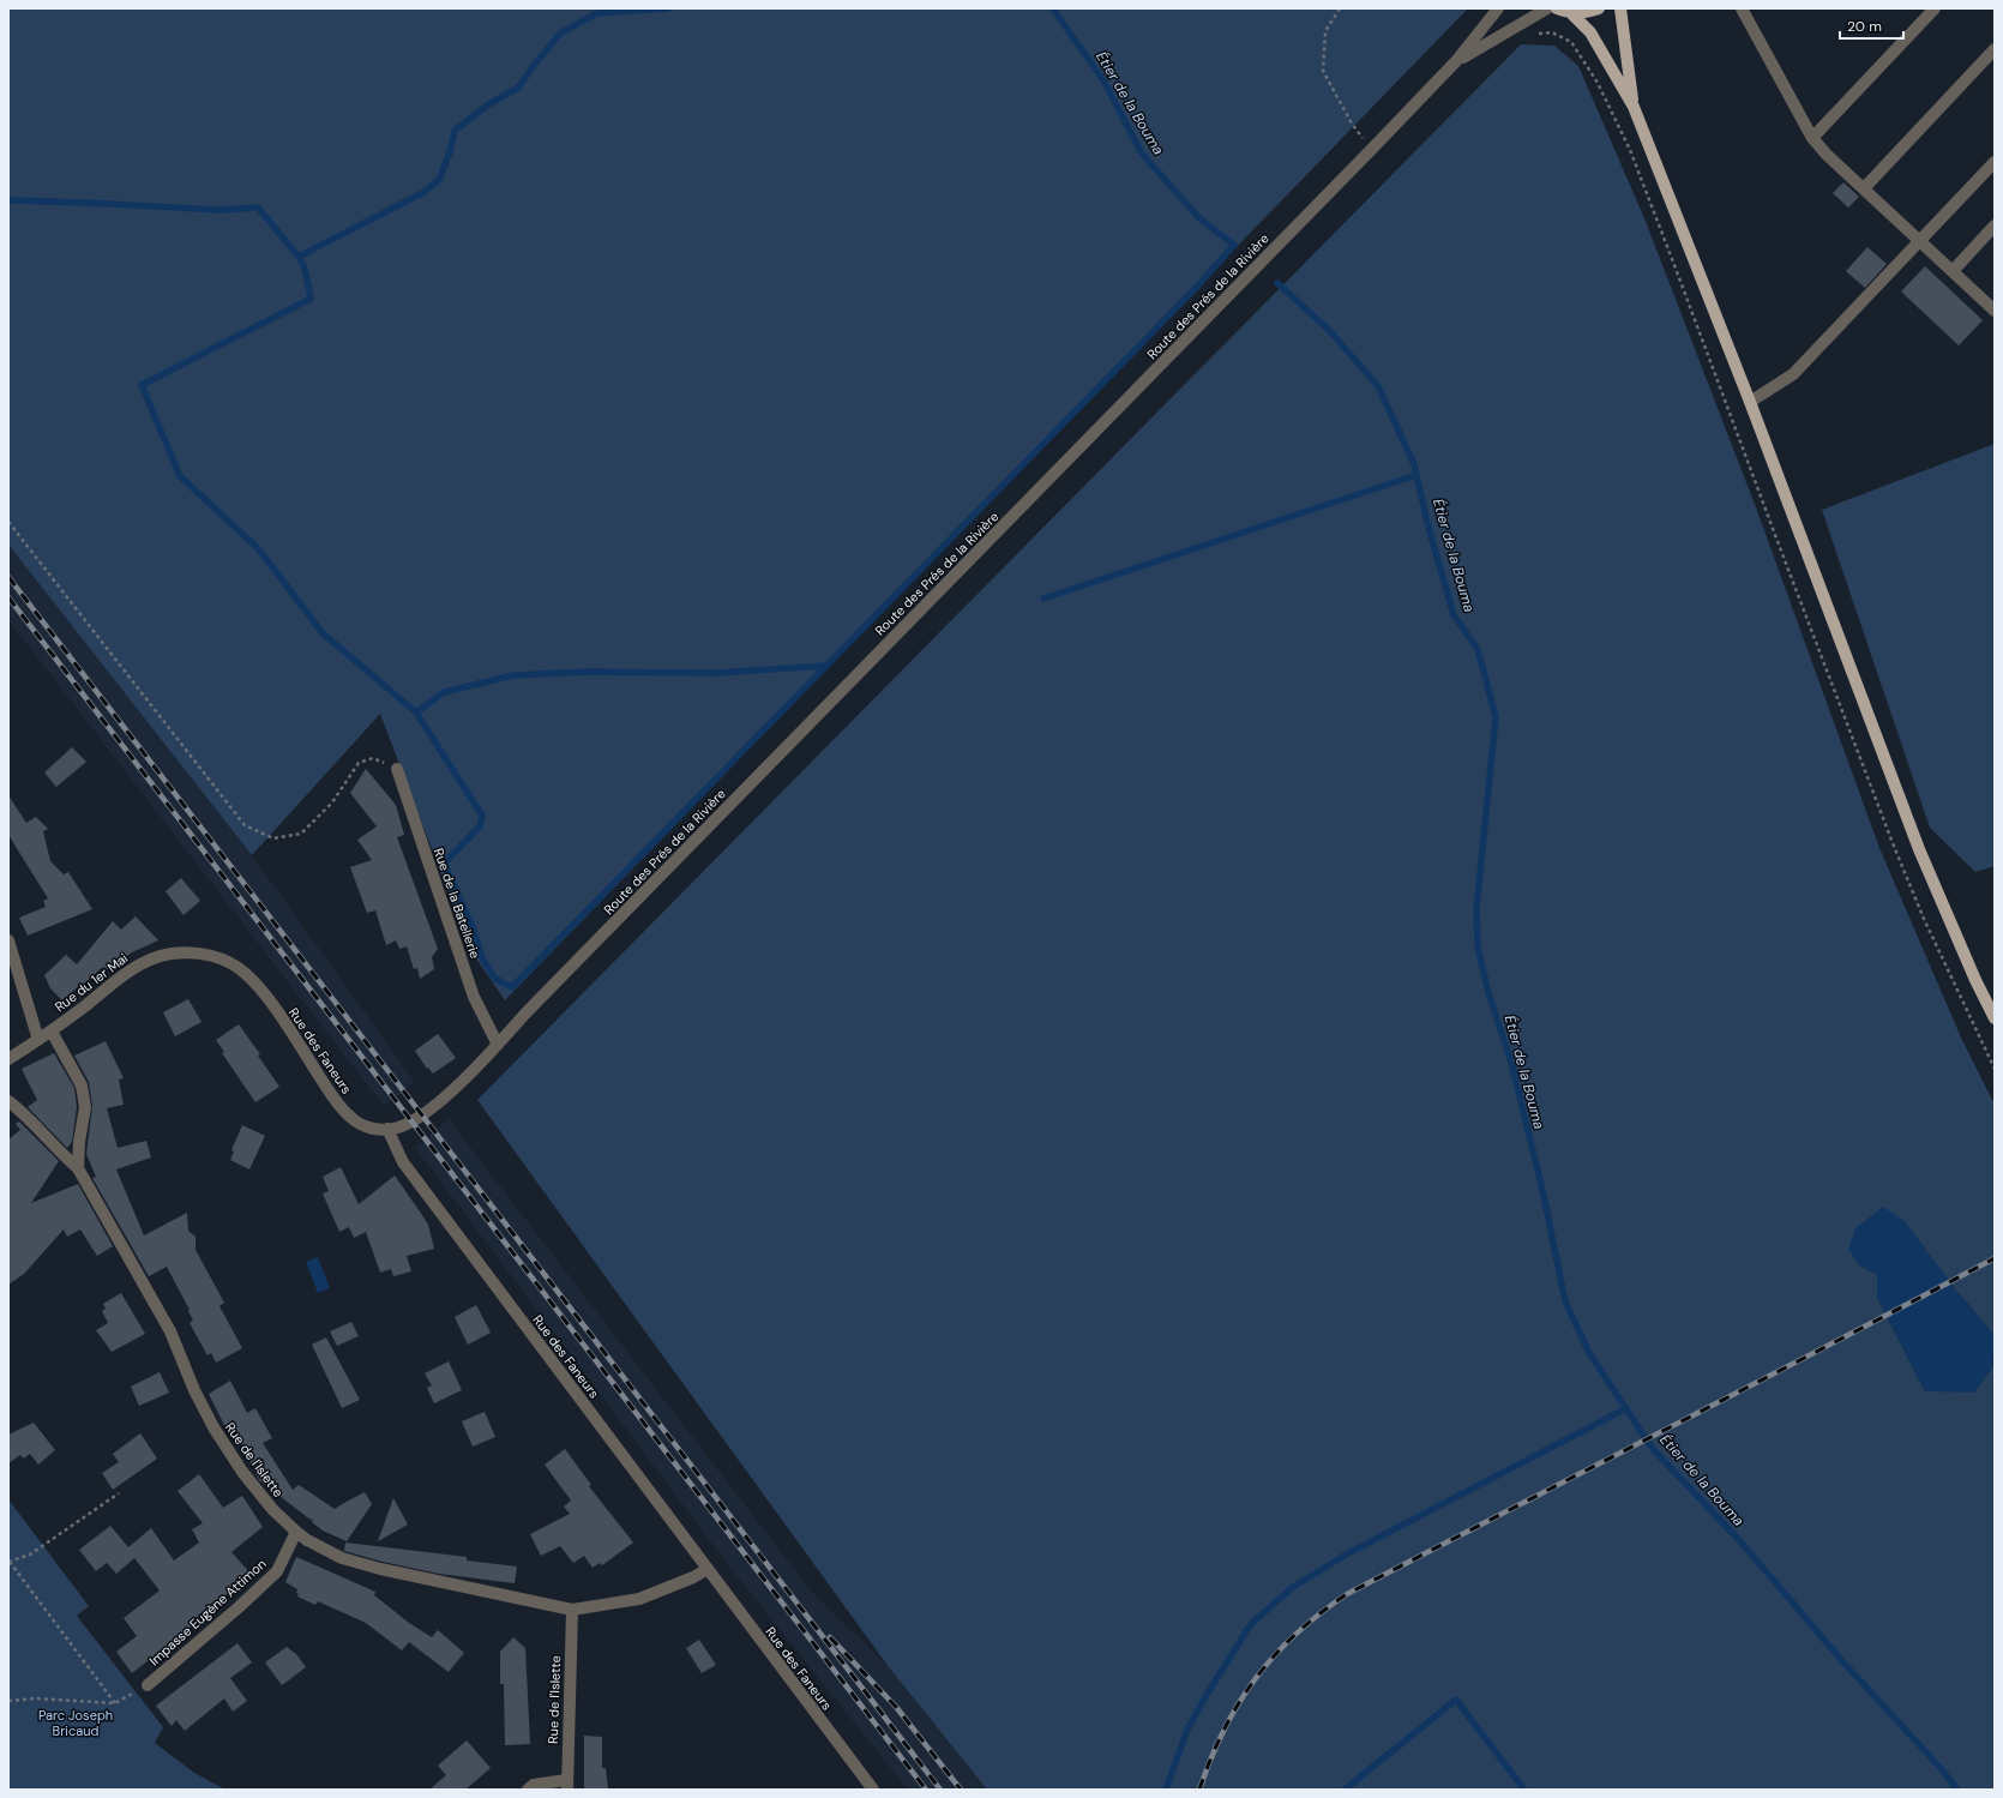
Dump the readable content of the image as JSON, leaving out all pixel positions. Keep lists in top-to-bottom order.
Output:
{
  "streets": {
    "street": [
      "Route des Prés de la Rivière",
      "Rue de la Batellerie",
      "Rue du 1er Mai",
      "Rue des Faneurs",
      "Rue de l'Islette",
      "Impasse Eugène Attimon"
    ]
  },
  "crossings": [
    ["Route des Prés de la Rivière", "Rue de la Batellerie"],
    ["Route des Prés de la Rivière", "Rue des Faneurs"],
    ["Rue du 1er Mai", "Rue des Faneurs"],
    ["Rue des Faneurs", "Rue de l'Islette"],
    ["Rue de l'Islette", "Impasse Eugène Attimon"]
  ],
  "water": ["Étier de la Bouma"],
  "parks": ["Parc Joseph Bricaud"],
  "scale_bar": "20 m"
}
